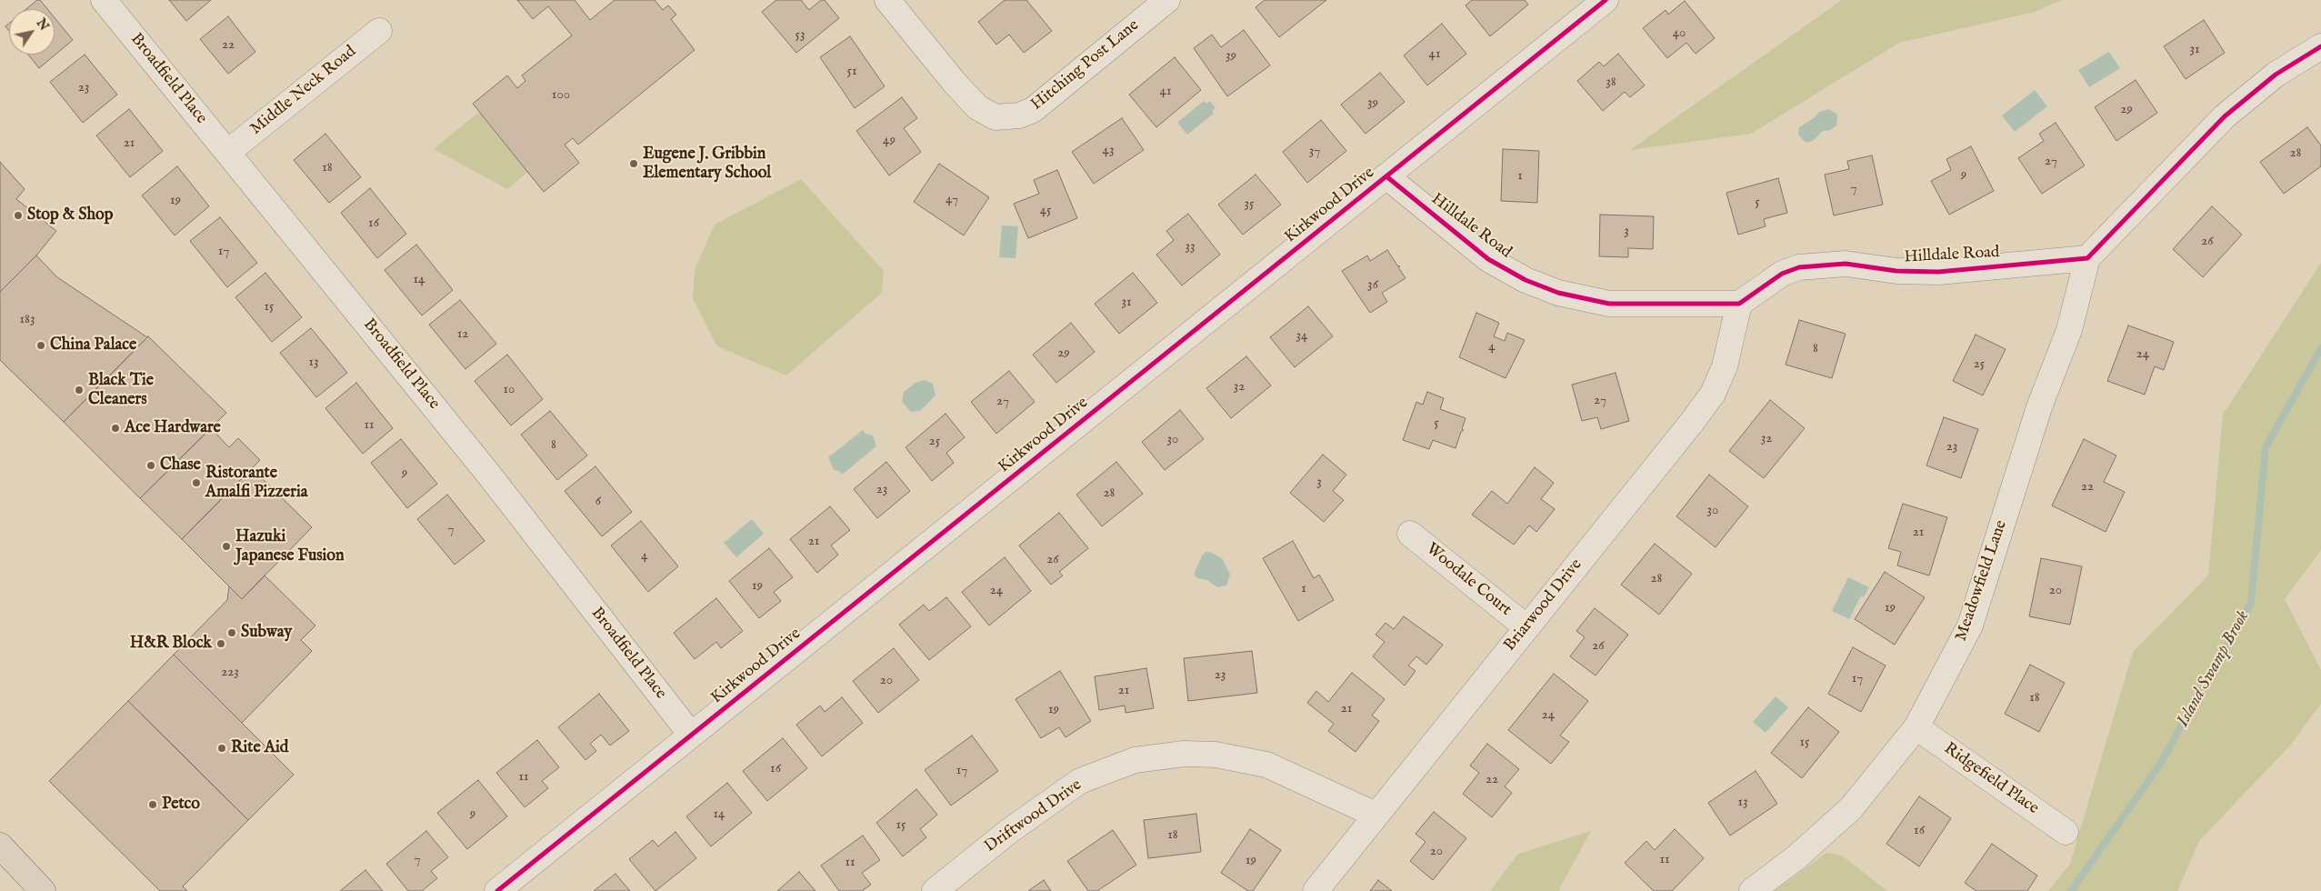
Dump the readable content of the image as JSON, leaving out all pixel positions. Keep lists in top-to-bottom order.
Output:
{
  "streets": {
    "street": [
      "Hitching Post Lane",
      "Broadfield Place",
      "Middle Neck Road",
      "Kirkwood Drive",
      "Hilldale Road",
      "Woodale Court",
      "Meadowfield Lane",
      "Briarwood Drive",
      "Ridgefield Place",
      "Driftwood Drive"
    ]
  },
  "crossings": [
    ["Broadfield Place", "Middle Neck Road"],
    ["Broadfield Place", "Kirkwood Drive"],
    ["Kirkwood Drive", "Hilldale Road"],
    ["Hilldale Road", "Meadowfield Lane"],
    ["Hilldale Road", "Briarwood Drive"],
    ["Woodale Court", "Briarwood Drive"],
    ["Meadowfield Lane", "Ridgefield Place"],
    ["Briarwood Drive", "Driftwood Drive"]
  ],
  "water": ["Island Swamp Brook"],
  "places": [
    "Eugene J. Gribbin Elementary School",
    "Stop & Shop",
    "China Palace",
    "Black Tie Cleaners",
    "Ace Hardware",
    "Chase",
    "Ristorante Amalfi Pizzeria",
    "Hazuki Japanese Fusion",
    "Subway",
    "H&R Block",
    "Rite Aid",
    "Petco"
  ],
  "house_numbers": [
    "40",
    "53",
    "22",
    "31",
    "41",
    "39",
    "51",
    "38",
    "23",
    "41",
    "100",
    "39",
    "29",
    "49",
    "21",
    "43",
    "37",
    "28",
    "27",
    "18",
    "9",
    "1",
    "7",
    "47",
    "19",
    "5",
    "35",
    "45",
    "16",
    "3",
    "26",
    "33",
    "17",
    "14",
    "36",
    "31",
    "15",
    "183",
    "12",
    "34",
    "4",
    "8",
    "29",
    "24",
    "13",
    "25",
    "32",
    "10",
    "27",
    "27",
    "5",
    "11",
    "32",
    "30",
    "25",
    "8",
    "23",
    "9",
    "3",
    "22",
    "23",
    "28",
    "6",
    "30",
    "7",
    "21",
    "21",
    "4",
    "26",
    "28",
    "19",
    "1",
    "24",
    "20",
    "19",
    "26",
    "223",
    "23",
    "17",
    "20",
    "21",
    "18",
    "21",
    "19",
    "24",
    "15",
    "16",
    "17",
    "11",
    "22",
    "13",
    "9",
    "14",
    "15",
    "16",
    "18",
    "20",
    "7",
    "11",
    "19",
    "11"
  ],
  "north": "top right"
}
